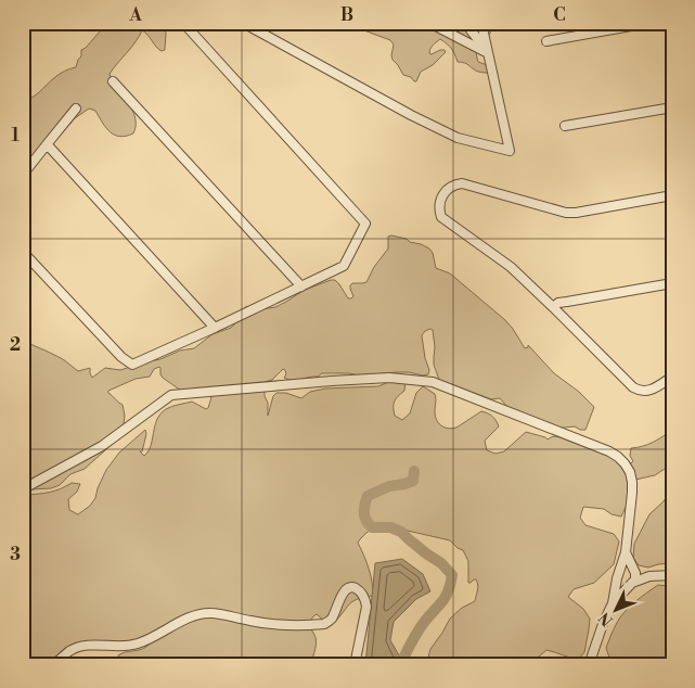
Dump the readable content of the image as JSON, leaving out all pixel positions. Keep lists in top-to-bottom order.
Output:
{
  "north": "bottom left",
  "grid": {
    "columns": ["A", "B", "C"],
    "rows": ["1", "2", "3"]
  }
}
